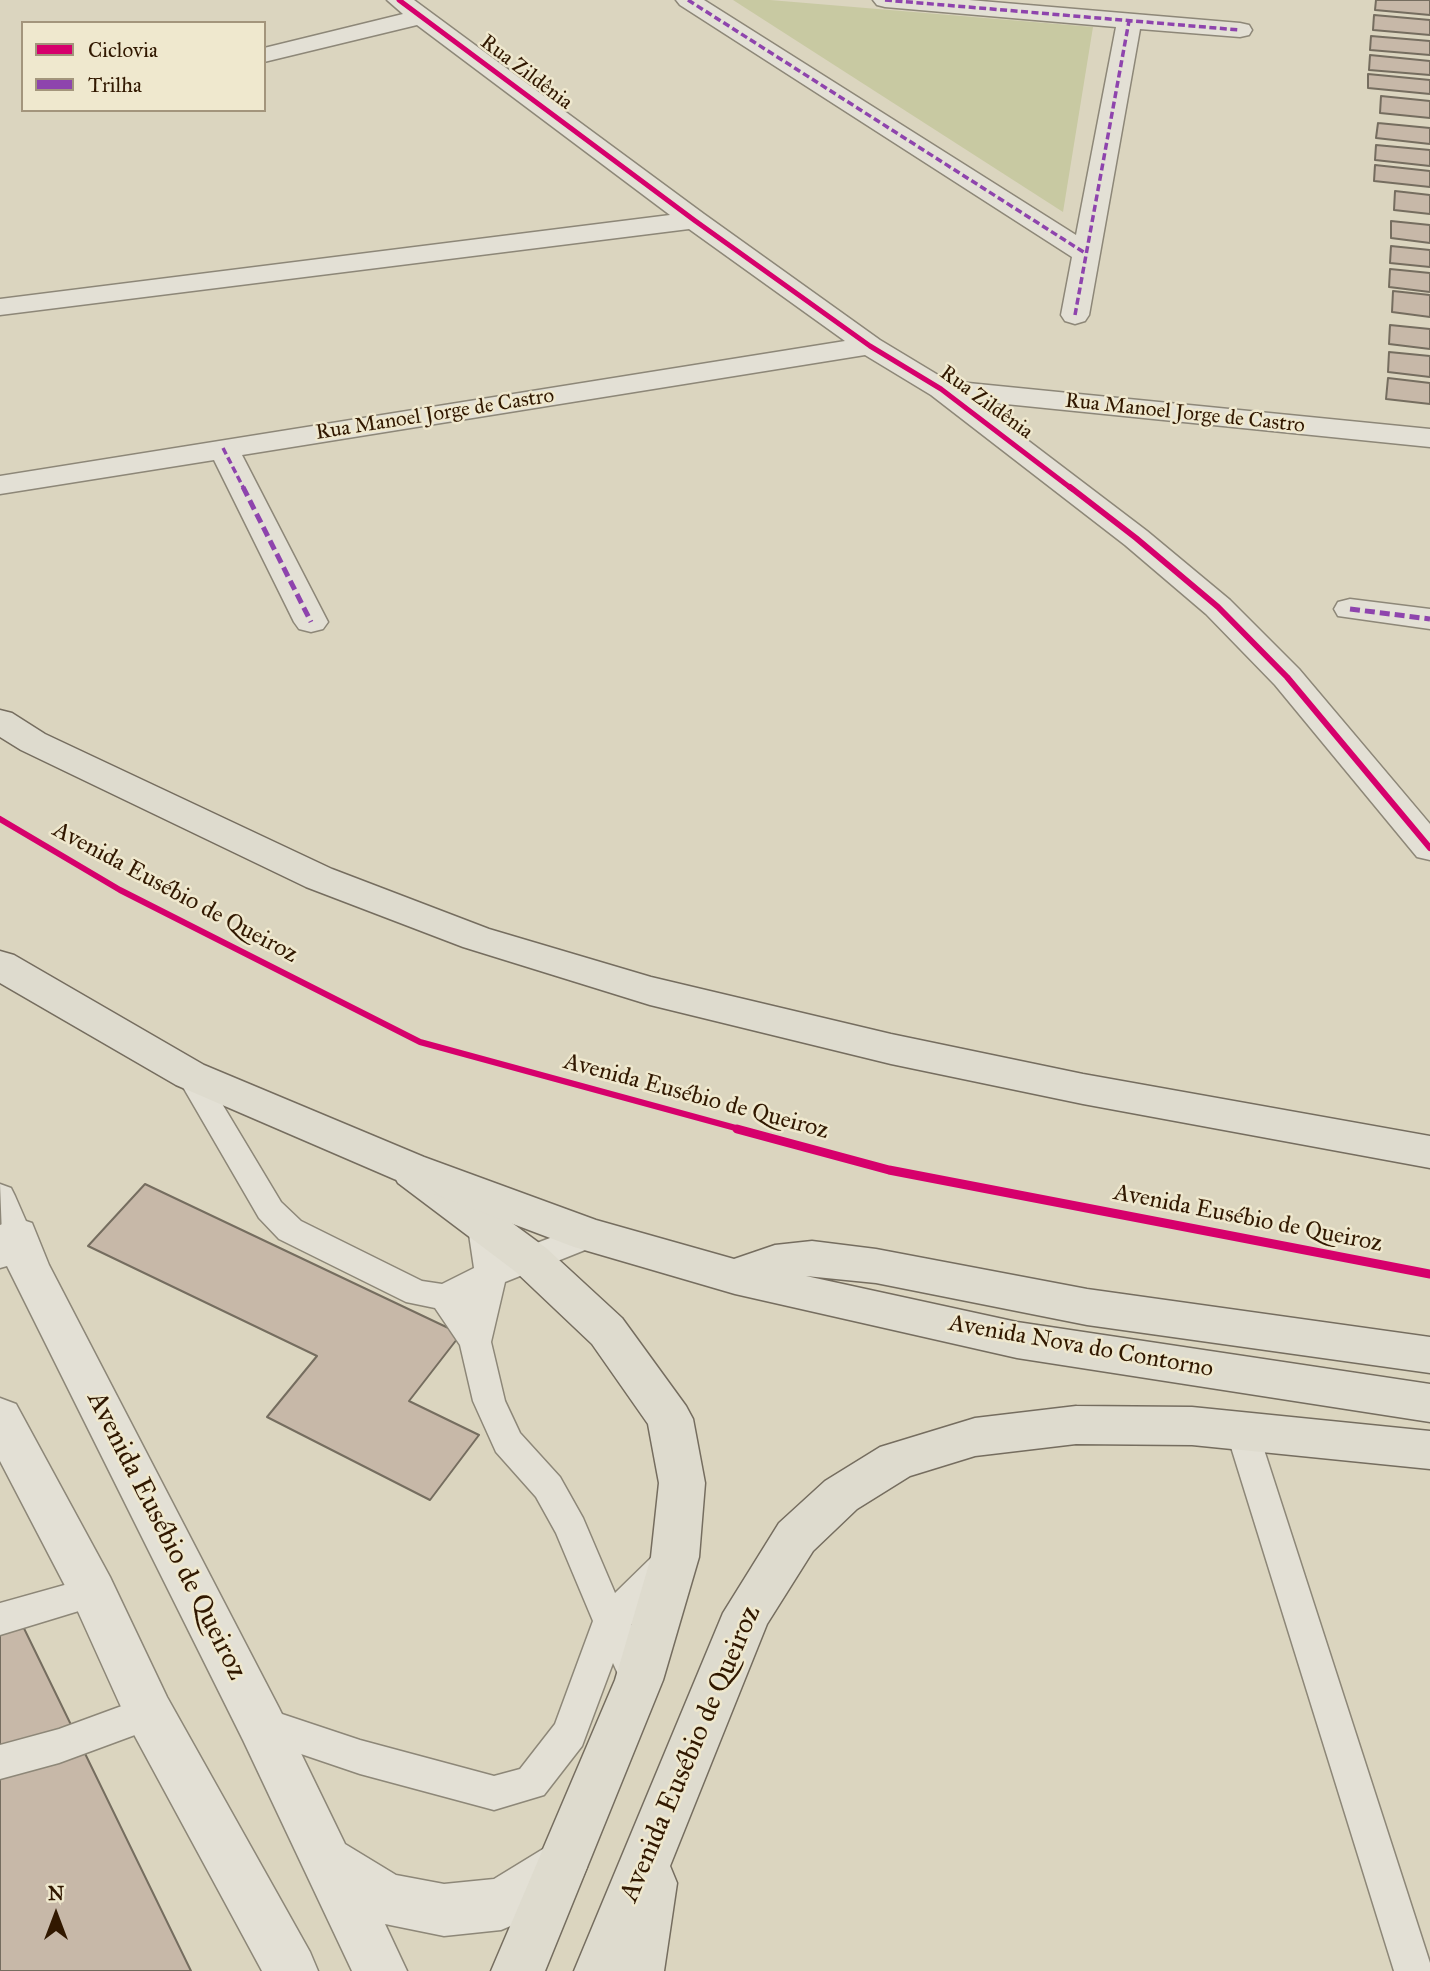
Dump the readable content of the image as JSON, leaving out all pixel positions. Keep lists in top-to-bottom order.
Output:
{
  "streets": {
    "main road": ["Avenida Eusébio de Queiroz", "Avenida Nova do Contorno"],
    "street": ["Rua Zildênia", "Rua Manoel Jorge de Castro"]
  },
  "crossings": [
    ["Rua Zildênia", "Rua Manoel Jorge de Castro"]
  ],
  "legend": ["Ciclovia", "Trilha"],
  "north": "top"
}
